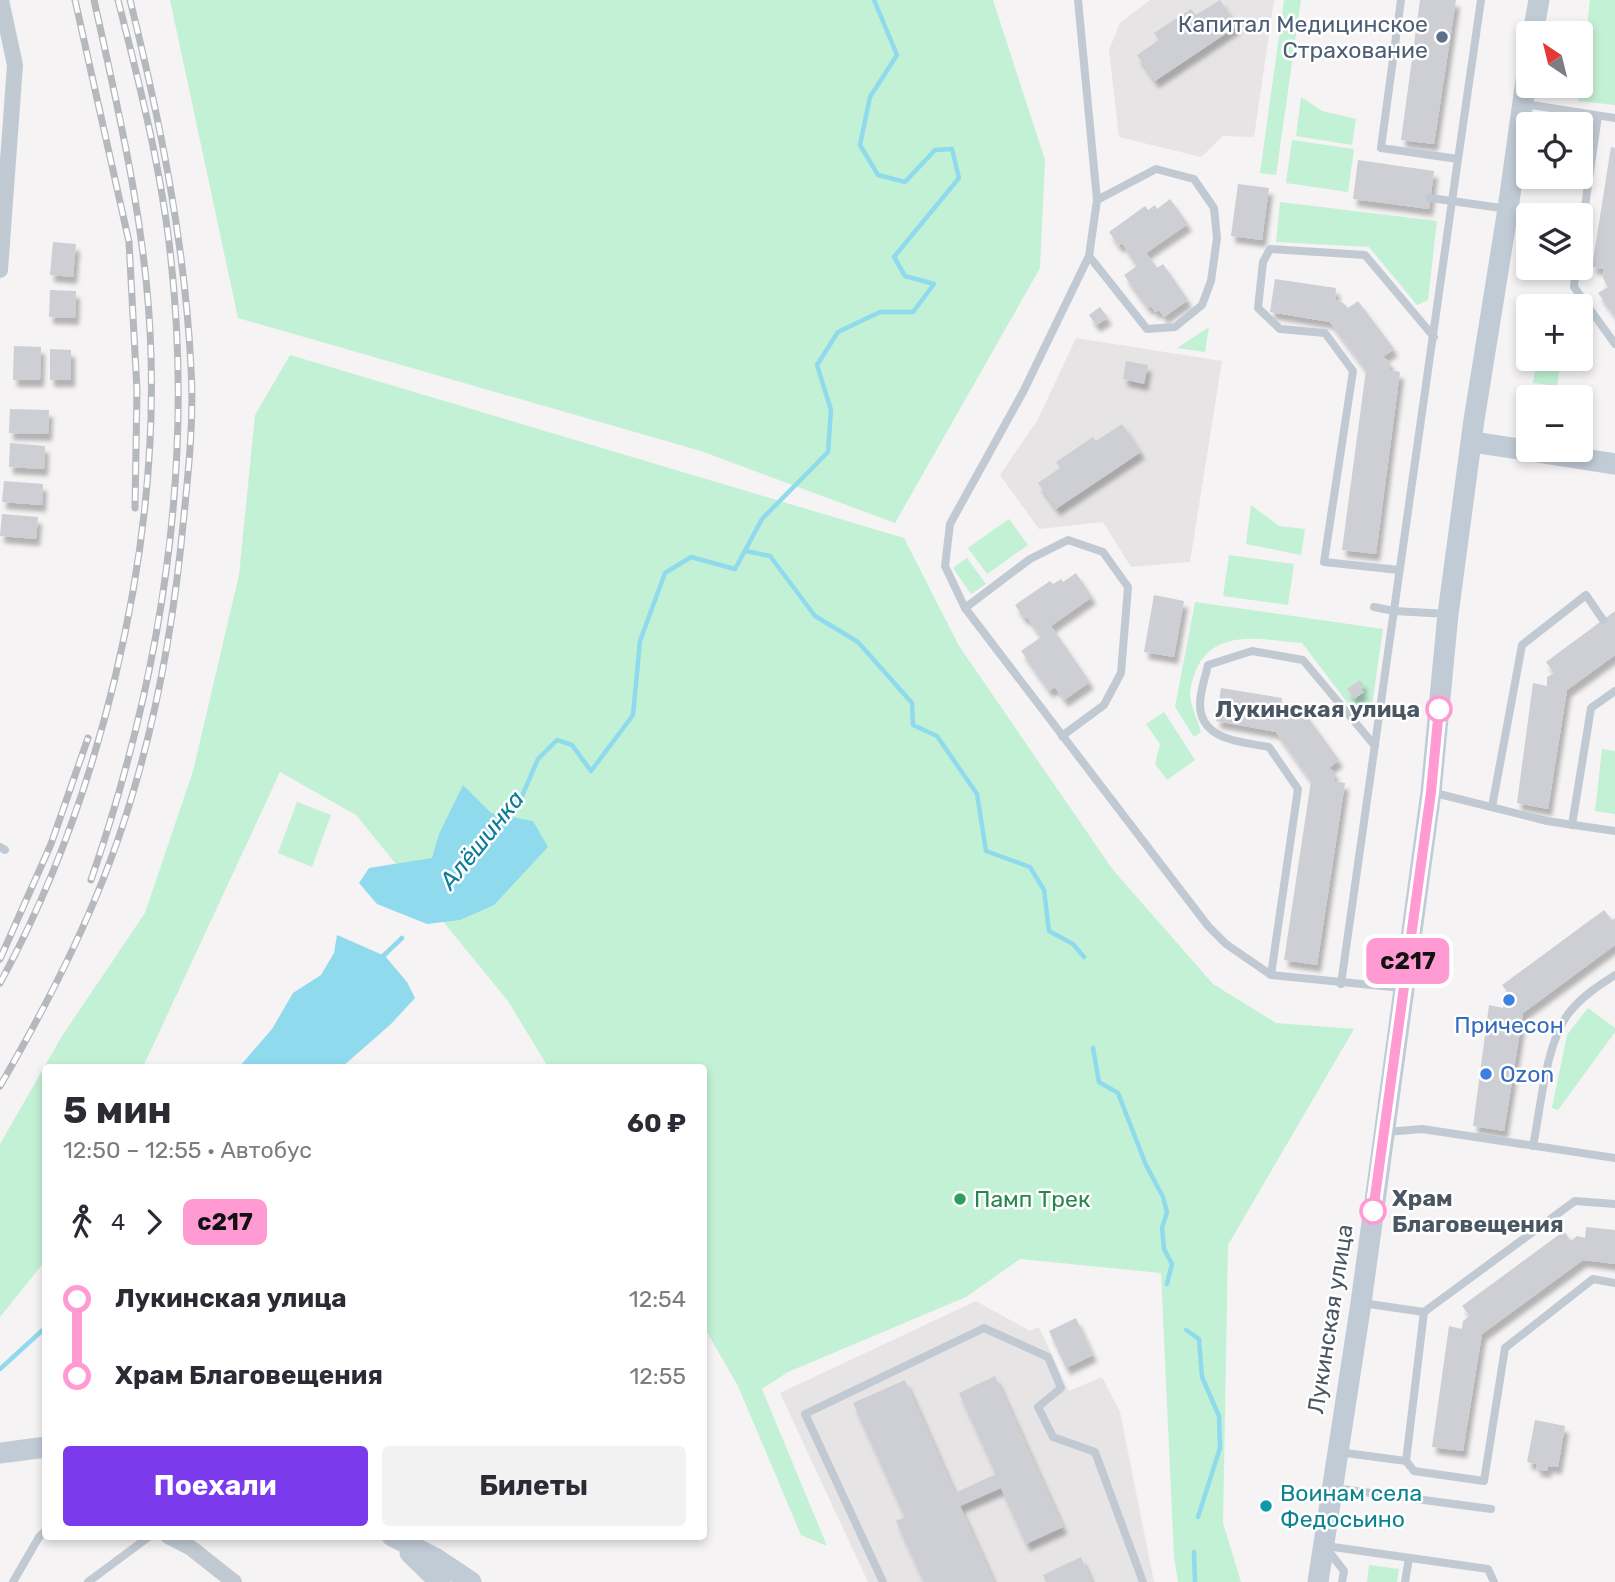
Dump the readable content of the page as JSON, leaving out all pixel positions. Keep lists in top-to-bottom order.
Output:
{
  "streets": {
    "street": ["Лукинская улица"]
  },
  "water": ["Алёшинка"],
  "places": [
    "Капитал Медицинское Страхование",
    "Лукинская улица",
    "Причесон",
    "Ozon",
    "Памп Трек",
    "Храм Благовещения",
    "Воинам села Федосьино"
  ],
  "lines": ["bus line с217"],
  "north": "top left",
  "page": {
    "on_map": "с217",
    "map_buttons": ["+", "−"],
    "heading": ["5 мин", "12:50 – 12:55 · Автобус", "60 ₽"],
    "legs": ["4", "с217"],
    "list": [
      {
        "name": "Лукинская улица",
        "value": "12:54"
      },
      {
        "name": "Храм Благовещения",
        "value": "12:55"
      }
    ],
    "buttons": ["Поехали", "Билеты"]
  }
}
